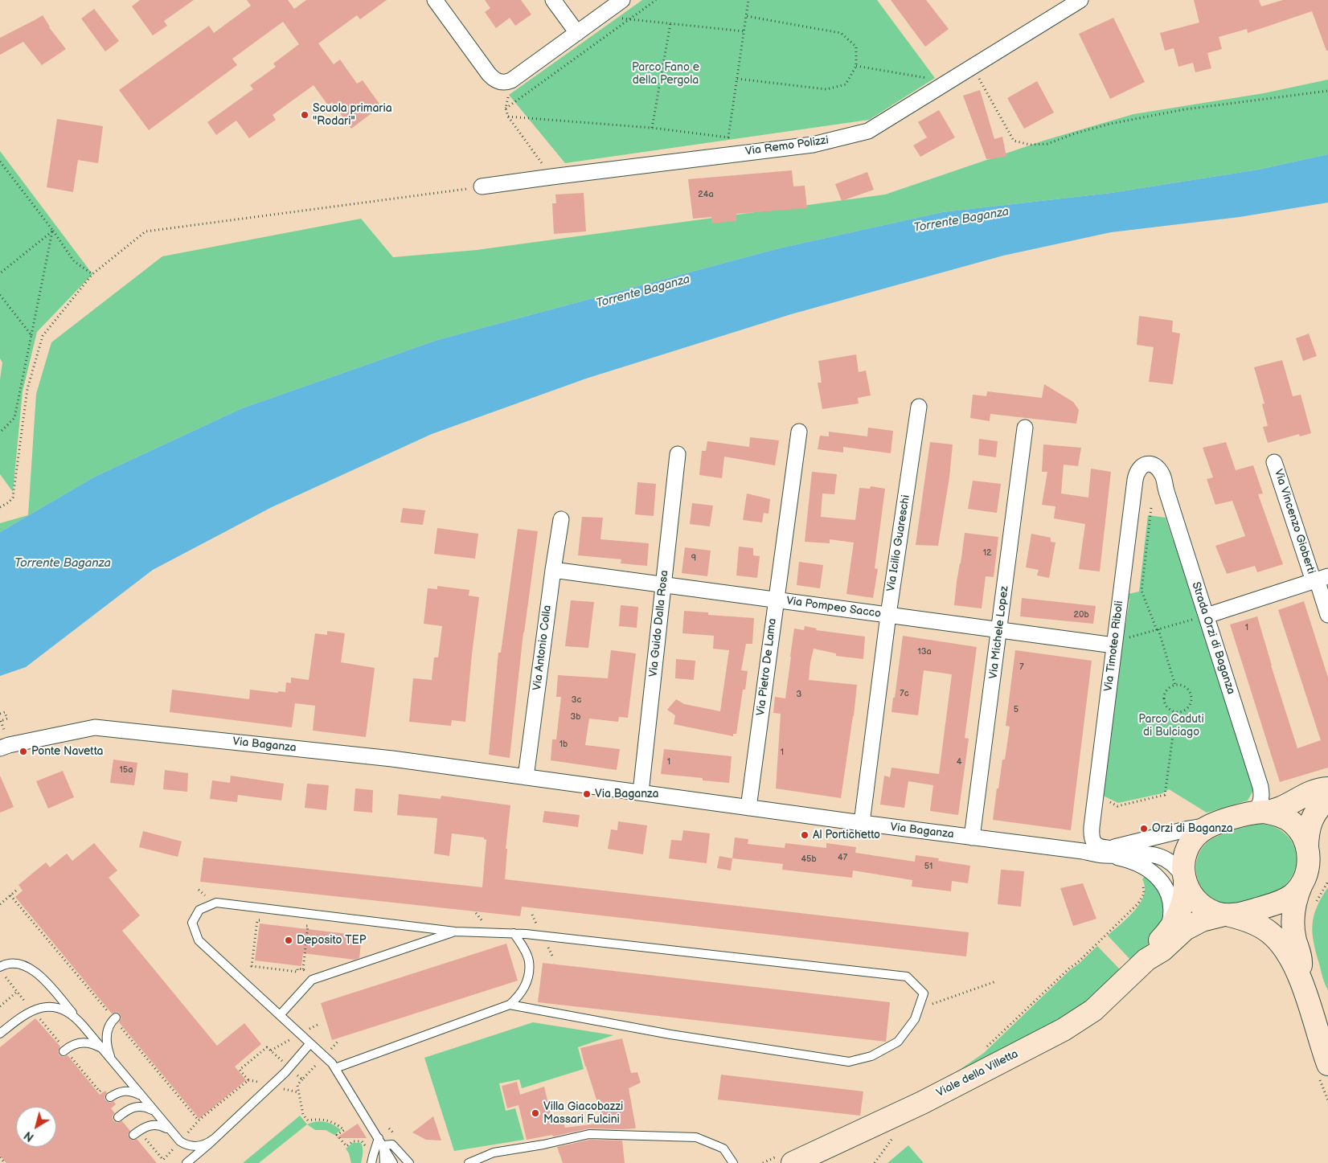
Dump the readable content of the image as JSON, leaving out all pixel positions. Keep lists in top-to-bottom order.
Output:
{
  "streets": {
    "street": [
      "Via Remo Polizzi",
      "Via Vincenzo Gioberti",
      "Via Icilio Guareschi",
      "Via Pompeo Sacco",
      "Via Guido Dalla Rosa",
      "Via Michele Lopez",
      "Strada Orzi di Baganza",
      "Via Timoteo Riboli",
      "Via Antonio Colla",
      "Via Pietro De Lama",
      "Via Baganza",
      "Viale della Villetta"
    ]
  },
  "crossings": [
    ["Via Icilio Guareschi", "Via Pompeo Sacco"],
    ["Via Icilio Guareschi", "Via Baganza"],
    ["Via Pompeo Sacco", "Via Guido Dalla Rosa"],
    ["Via Pompeo Sacco", "Via Michele Lopez"],
    ["Via Pompeo Sacco", "Via Timoteo Riboli"],
    ["Via Pompeo Sacco", "Via Antonio Colla"],
    ["Via Pompeo Sacco", "Via Pietro De Lama"],
    ["Via Guido Dalla Rosa", "Via Baganza"],
    ["Via Michele Lopez", "Via Baganza"],
    ["Strada Orzi di Baganza", "Via Timoteo Riboli"],
    ["Strada Orzi di Baganza", "Via Baganza"],
    ["Strada Orzi di Baganza", "Viale della Villetta"],
    ["Via Antonio Colla", "Via Baganza"],
    ["Via Pietro De Lama", "Via Baganza"],
    ["Via Baganza", "Viale della Villetta"]
  ],
  "water": ["Torrente Baganza"],
  "parks": ["Parco Fano e della Pergola", "Parco Caduti di Bulciago"],
  "places": [
    "Scuola primaria \"Rodari\"",
    "Ponte Navetta",
    "Via Baganza",
    "Orzi di Baganza",
    "Al Portichetto",
    "Deposito TEP",
    "Villa Giacobazzi Massari Fulcini"
  ],
  "house_numbers": [
    "24a",
    "12",
    "9",
    "20b",
    "1",
    "13a",
    "7",
    "7c",
    "3",
    "3c",
    "5",
    "3b",
    "1b",
    "1",
    "1",
    "4",
    "15a",
    "47",
    "45b",
    "51"
  ],
  "north": "bottom left"
}
